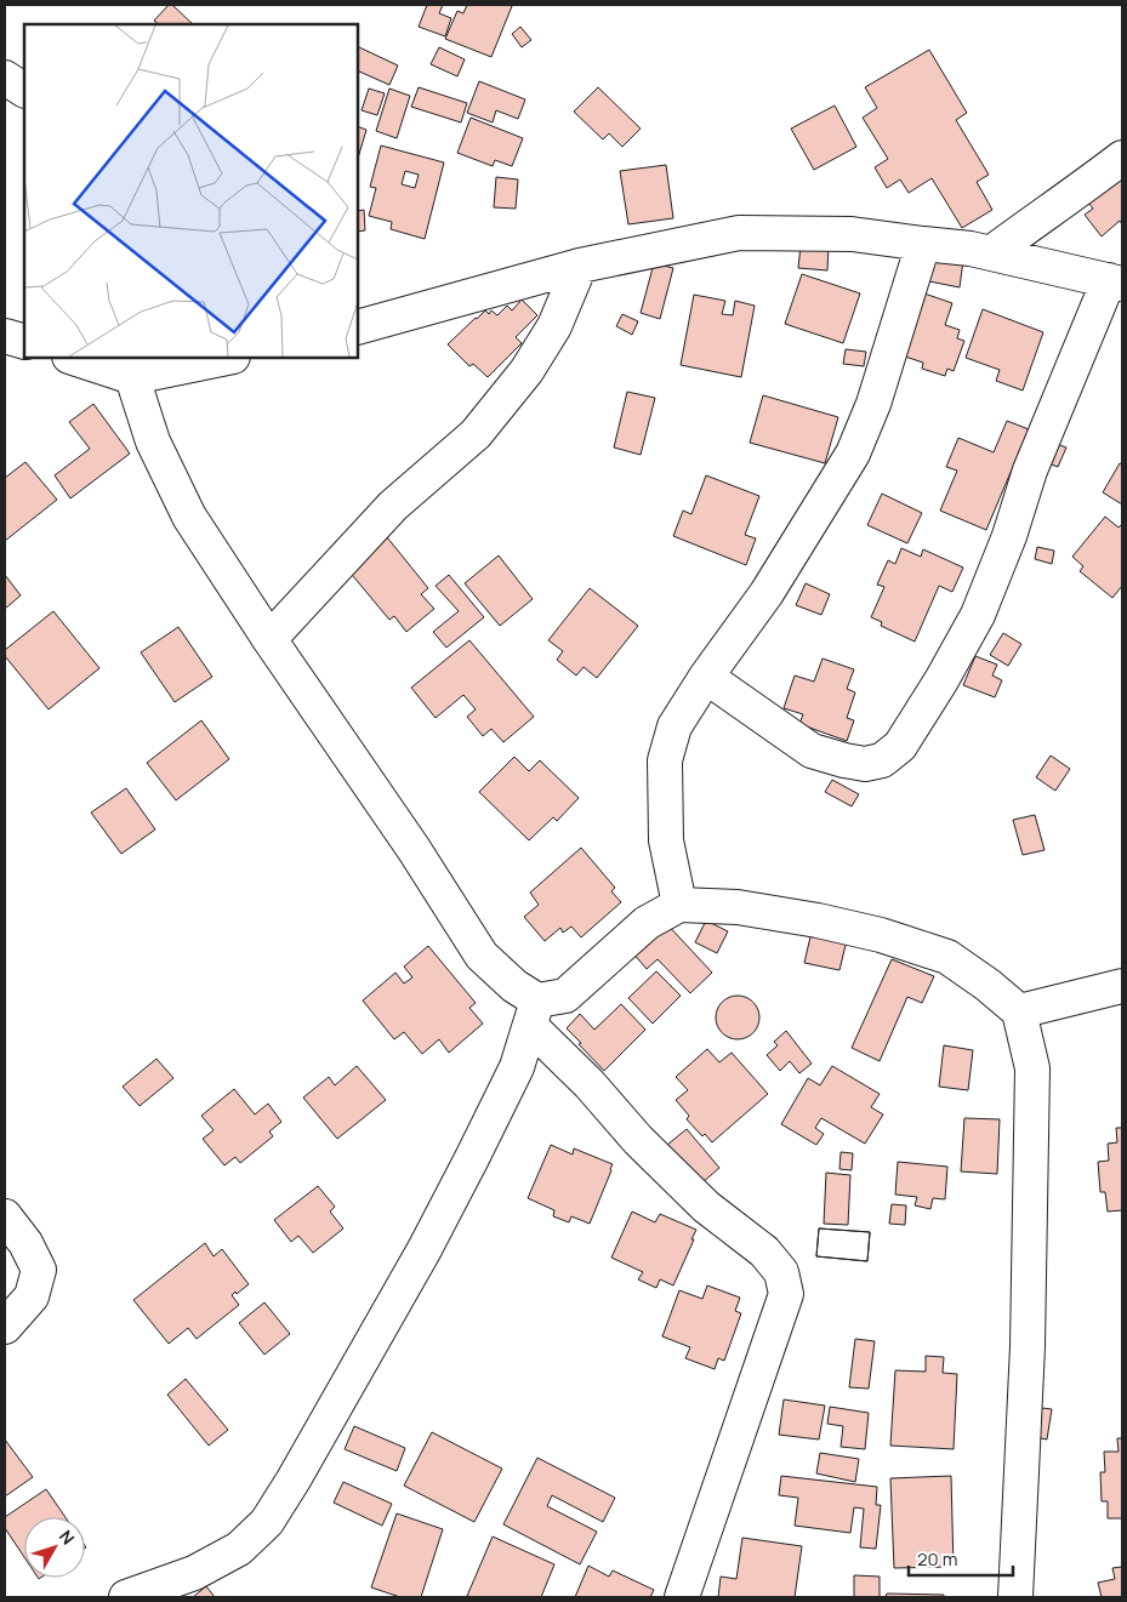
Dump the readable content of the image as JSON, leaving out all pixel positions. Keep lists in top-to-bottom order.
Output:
{
  "scale_bar": "20 m",
  "north": "top right"
}
